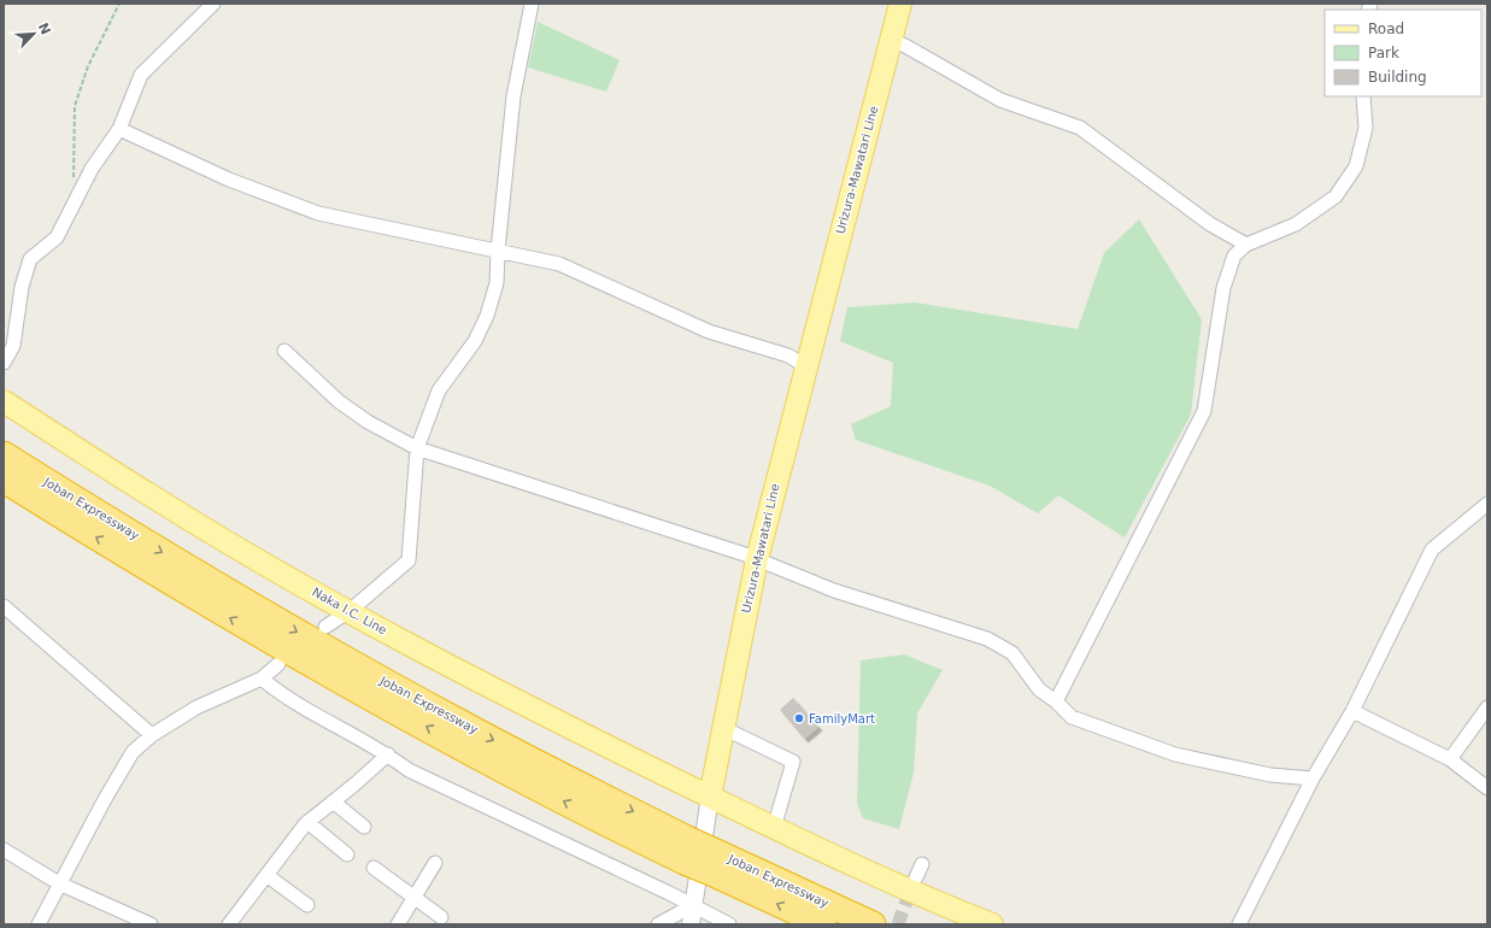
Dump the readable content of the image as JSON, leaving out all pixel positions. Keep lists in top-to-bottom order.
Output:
{
  "streets": {
    "highway": ["Joban Expressway"],
    "main road": ["Urizura-Mawatari Line", "Naka I.C. Line"]
  },
  "crossings": [
    ["Urizura-Mawatari Line", "Naka I.C. Line"]
  ],
  "places": ["FamilyMart"],
  "legend": ["Road", "Park", "Building"],
  "north": "top right"
}
